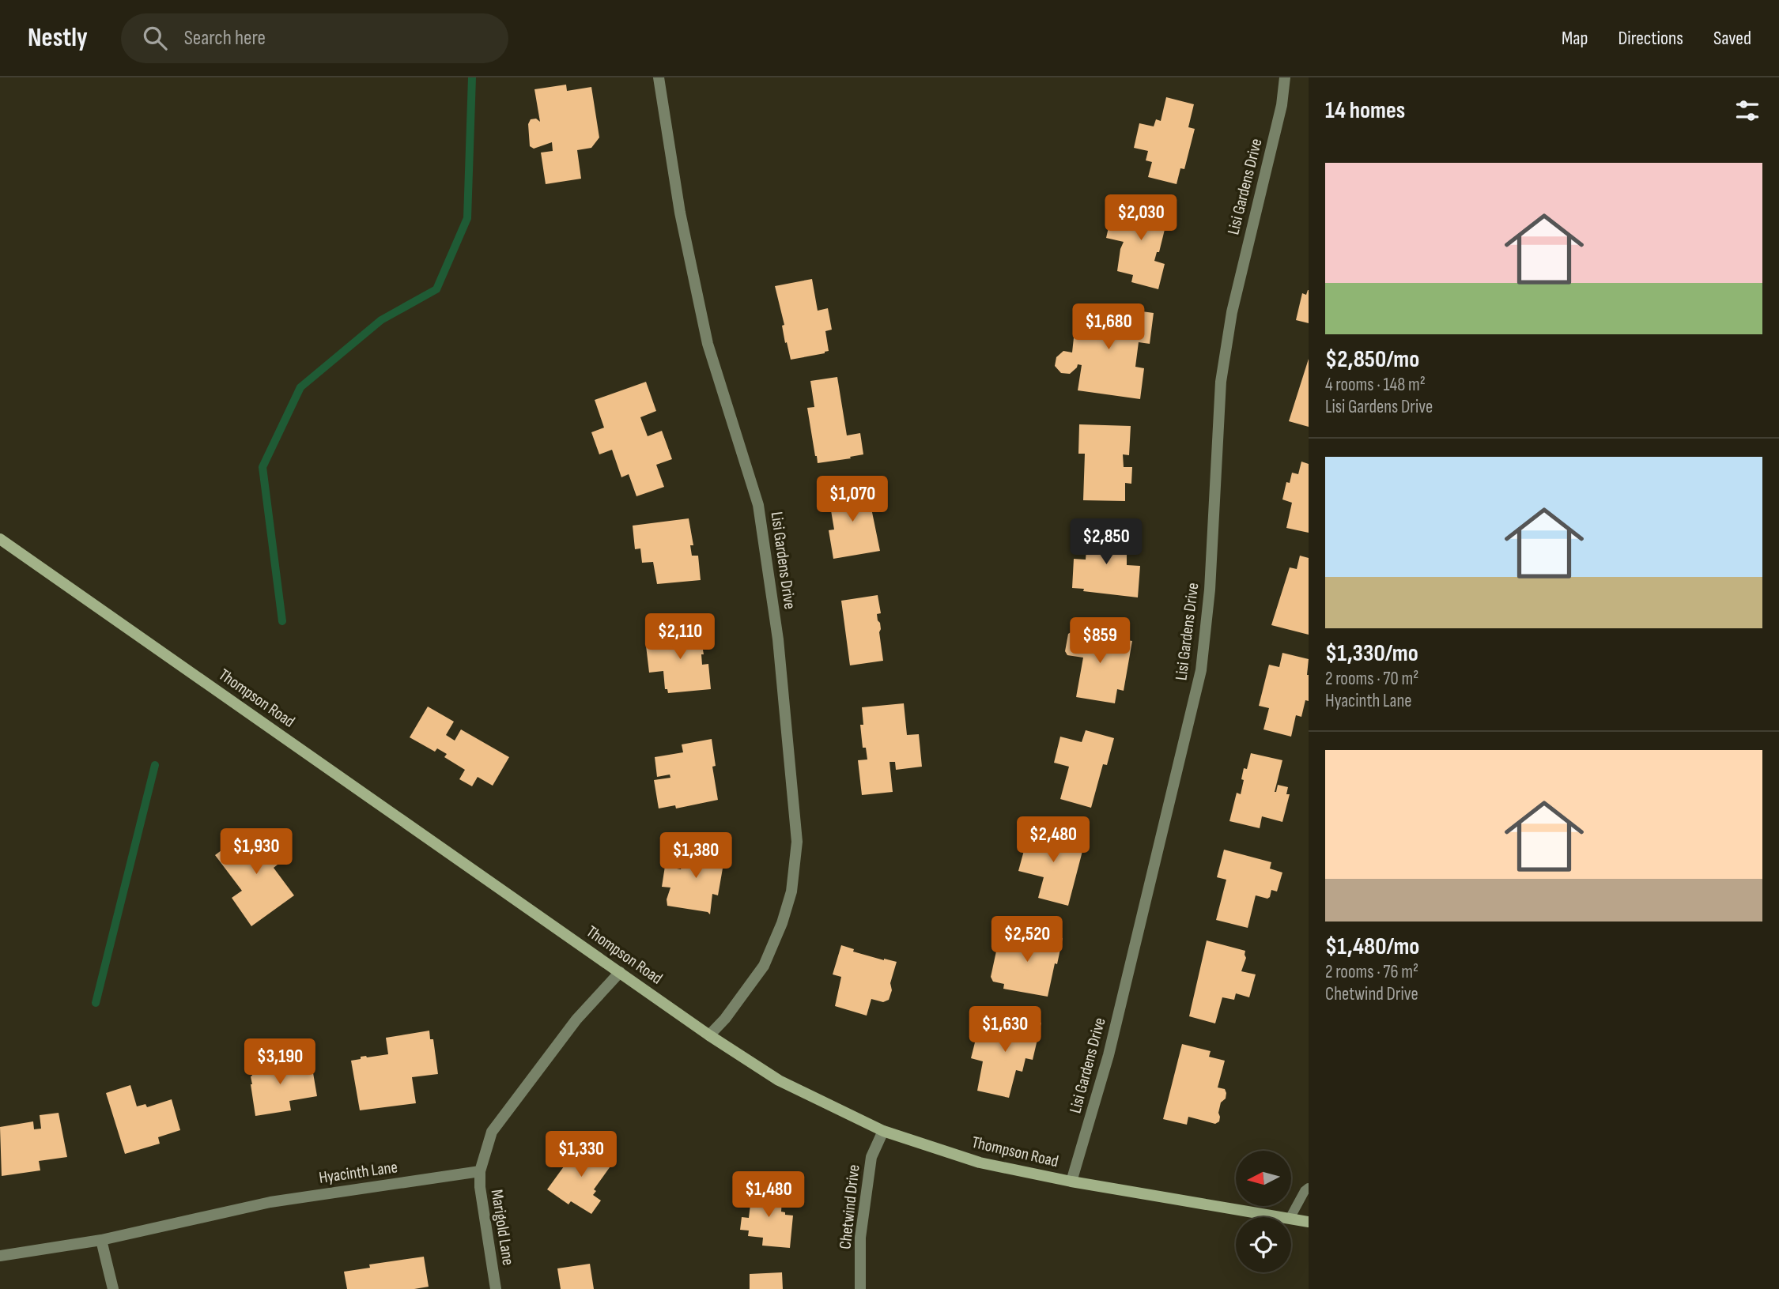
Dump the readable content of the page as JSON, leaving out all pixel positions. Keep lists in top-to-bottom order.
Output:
{
  "streets": {
    "street": [
      "Lisi Gardens Drive",
      "Thompson Road",
      "Hyacinth Lane",
      "Chetwind Drive",
      "Marigold Lane"
    ]
  },
  "crossings": [
    ["Lisi Gardens Drive", "Thompson Road"],
    ["Thompson Road", "Chetwind Drive"],
    ["Hyacinth Lane", "Marigold Lane"]
  ],
  "north": "left",
  "page": {
    "header": "Nestly",
    "search": "Search here",
    "nav": ["Map", "Directions", "Saved"],
    "heading": "14 homes",
    "list": [
      {
        "name": "$2,850/mo",
        "note": "4 rooms · 148 m² · Lisi Gardens Drive"
      },
      {
        "name": "$1,330/mo",
        "note": "2 rooms · 70 m² · Hyacinth Lane"
      },
      {
        "name": "$1,480/mo",
        "note": "2 rooms · 76 m² · Chetwind Drive"
      }
    ],
    "price": [
      "$2,030",
      "$1,680",
      "$1,070",
      "$2,850",
      "$2,110",
      "$859",
      "$2,480",
      "$1,930",
      "$1,380",
      "$2,520",
      "$1,630",
      "$3,190",
      "$1,330",
      "$1,480"
    ]
  }
}
